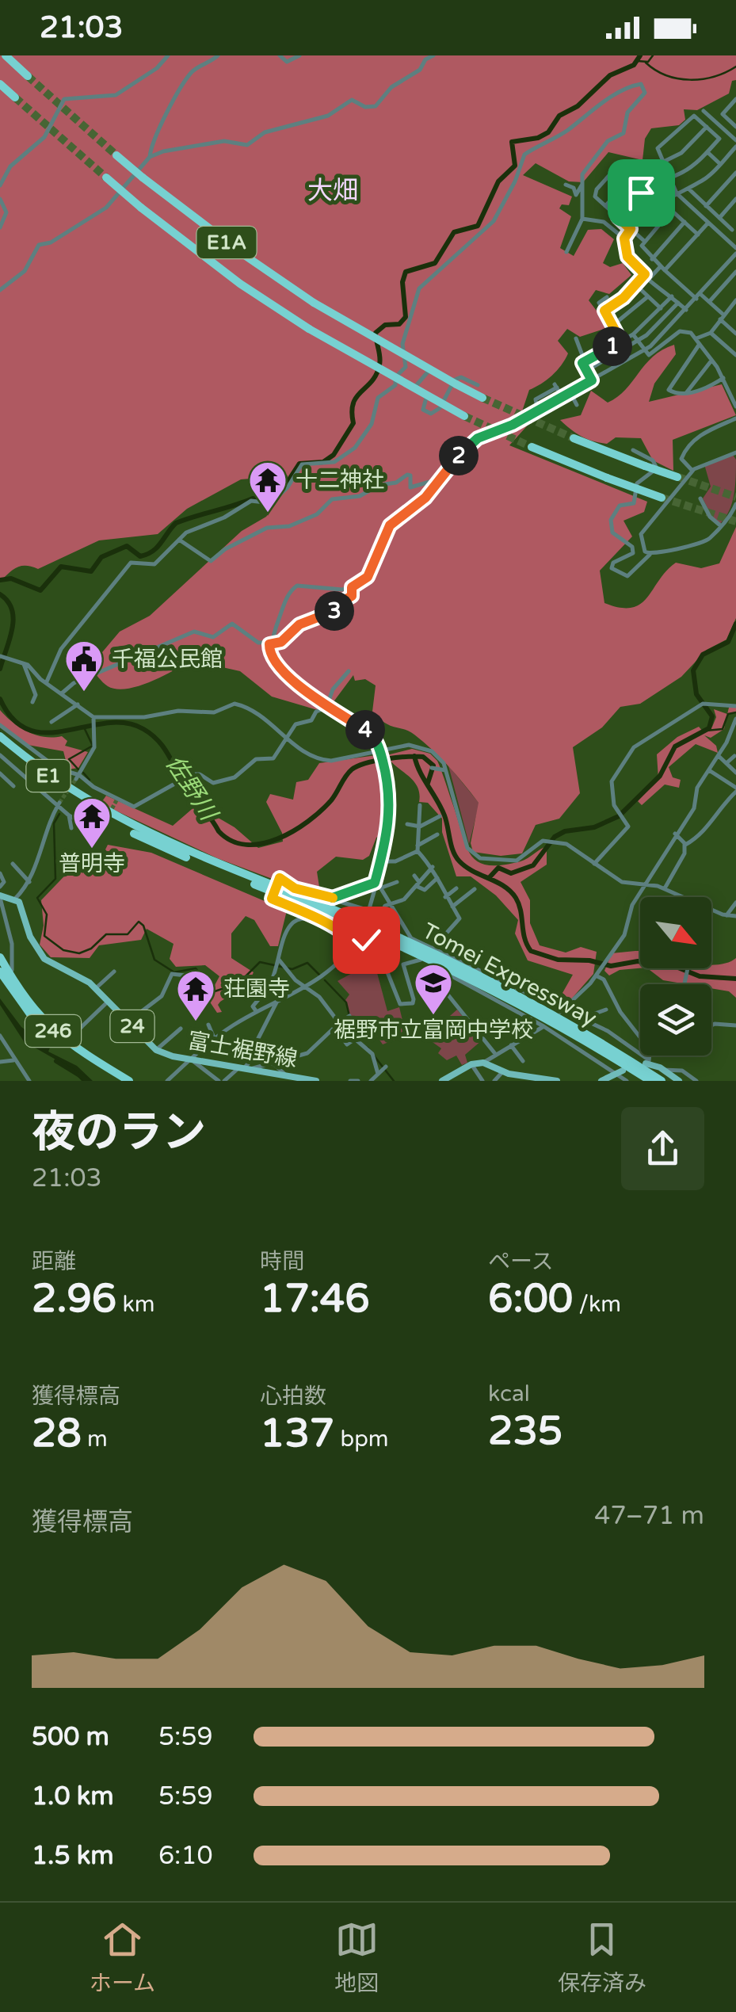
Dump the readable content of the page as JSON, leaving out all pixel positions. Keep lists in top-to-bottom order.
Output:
{
  "streets": {
    "highway": [
      "E1A",
      "E1",
      "Tomei Expressway",
      "246"
    ],
    "main road": ["24", "富士裾野線"]
  },
  "districts": ["大畑"],
  "water": ["佐野川"],
  "places": {
    "temple": ["十二神社", "普明寺", "荘園寺"],
    "public building": ["千福公民館"],
    "school or university": ["裾野市立富岡中学校"]
  },
  "north": "bottom right",
  "page": {
    "status": "21:03",
    "pins": [
      "1",
      "2",
      "3",
      "4"
    ],
    "heading": ["夜のラン", "21:03"],
    "stats": [
      ["距離", "2.96 km"],
      ["時間", "17:46"],
      ["ペース", "6:00 /km"],
      ["獲得標高", "28 m"],
      ["心拍数", "137 bpm"],
      ["kcal", "235"]
    ],
    "chart": ["獲得標高", "47–71 m"],
    "list": [
      {
        "name": "500 m",
        "note": "5:59"
      },
      {
        "name": "1.0 km",
        "note": "5:59"
      },
      {
        "name": "1.5 km",
        "note": "6:10"
      }
    ],
    "tabs": ["ホーム", "地図", "保存済み"]
  }
}
